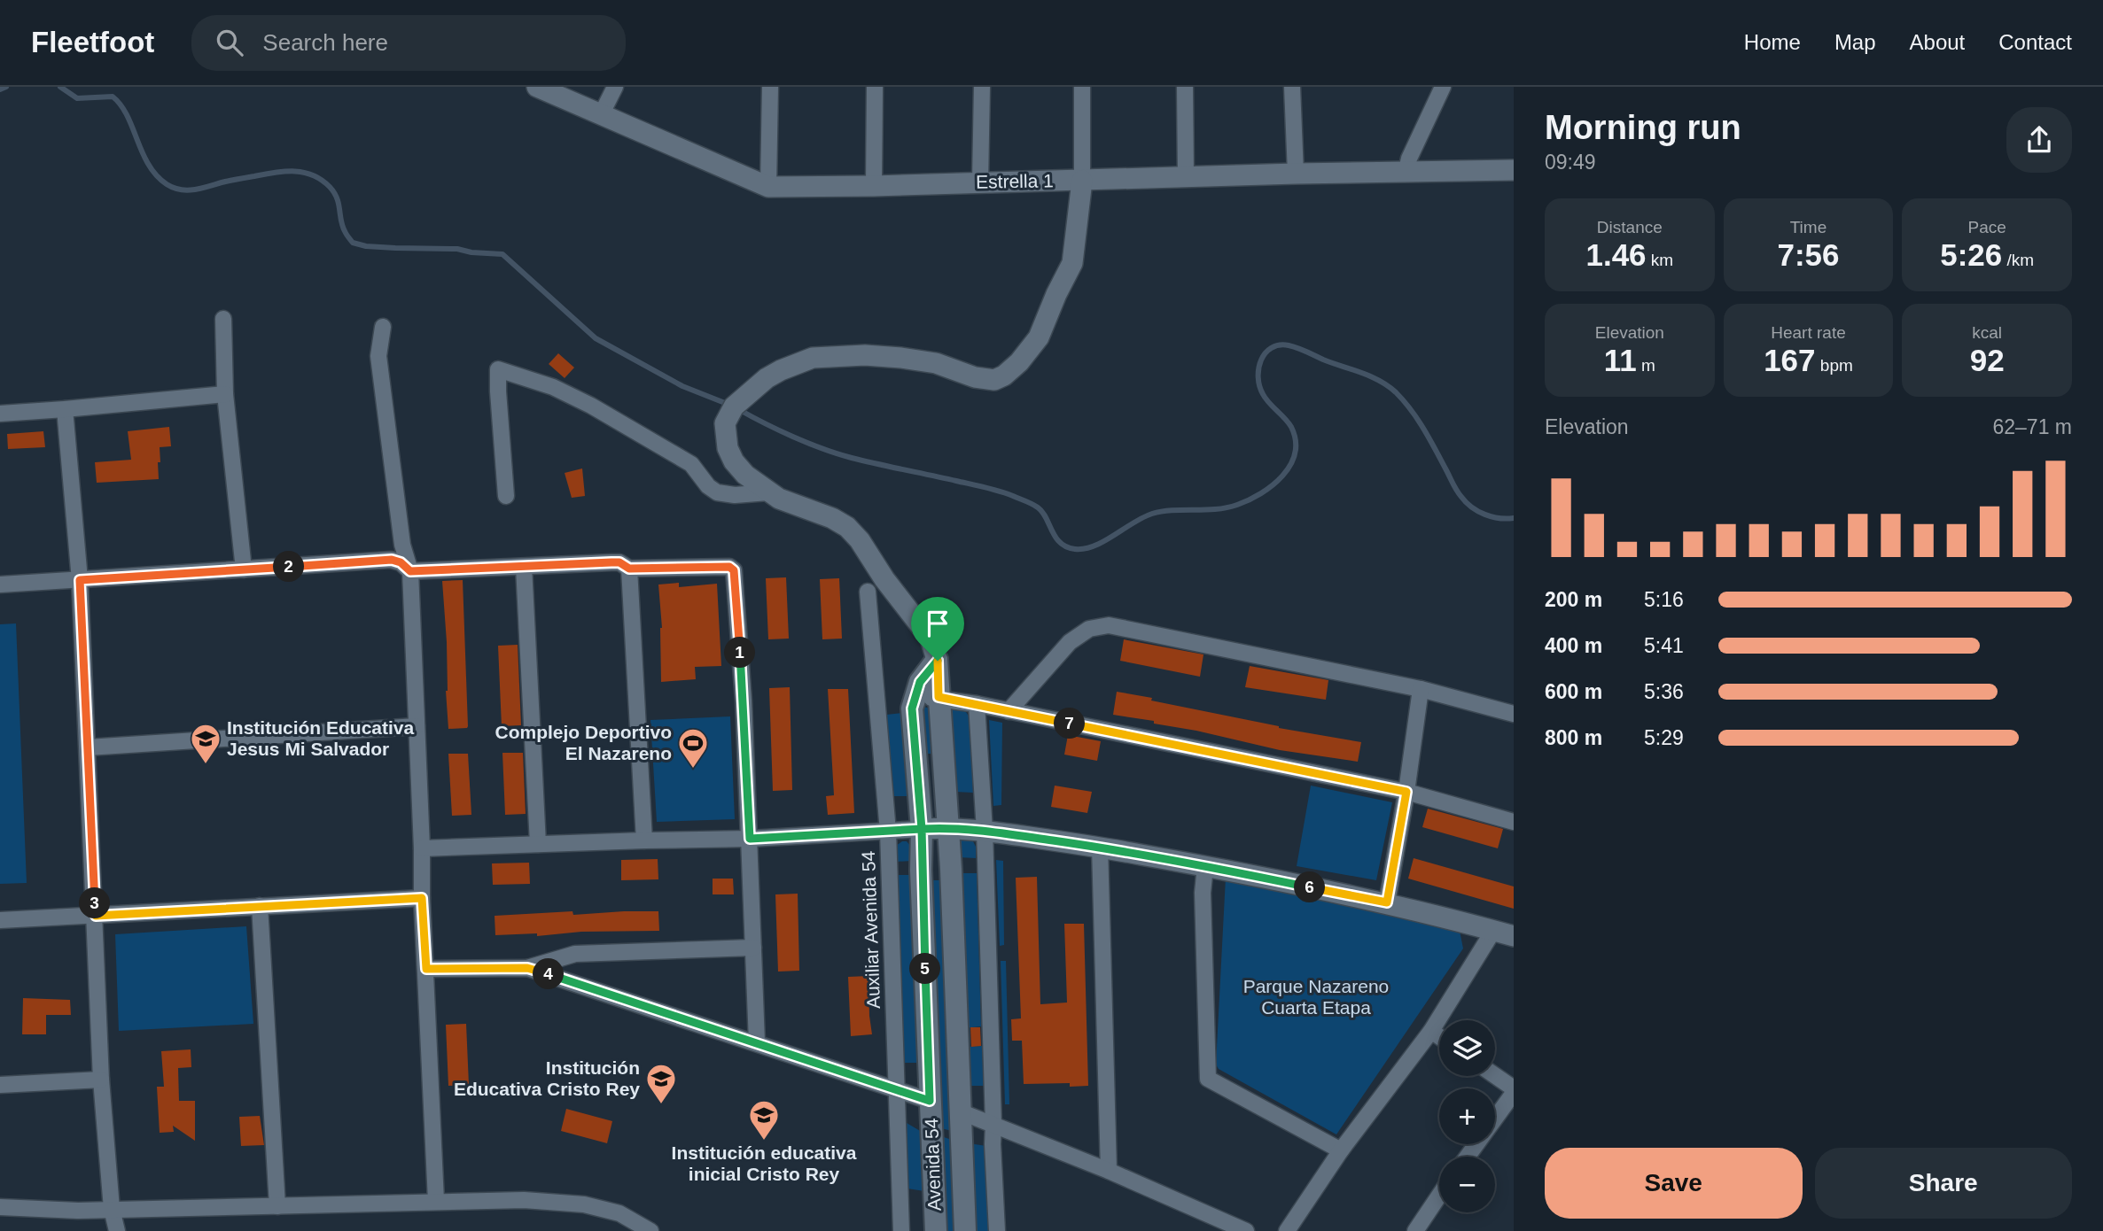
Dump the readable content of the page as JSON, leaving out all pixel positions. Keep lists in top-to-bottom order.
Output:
{
  "streets": {
    "main road": ["Avenida 54"],
    "street": ["Estrella 1", "Auxiliar Avenida 54"]
  },
  "parks": ["Parque Nazareno Cuarta Etapa"],
  "places": {
    "school or university": ["Institución Educativa Jesus Mi Salvador", "Institución Educativa Cristo Rey", "Institución educativa inicial Cristo Rey"],
    "sports": ["Complejo Deportivo El Nazareno"]
  },
  "page": {
    "header": "Fleetfoot",
    "search": "Search here",
    "nav": [
      "Home",
      "Map",
      "About",
      "Contact"
    ],
    "heading": ["Morning run", "09:49"],
    "stats": [
      ["Distance", "1.46 km"],
      ["Time", "7:56"],
      ["Pace", "5:26 /km"],
      ["Elevation", "11 m"],
      ["Heart rate", "167 bpm"],
      ["kcal", "92"]
    ],
    "chart": ["Elevation", "62–71 m"],
    "pins": [
      "2",
      "1",
      "7",
      "6",
      "3",
      "5",
      "4"
    ],
    "list": [
      {
        "name": "200 m",
        "note": "5:16"
      },
      {
        "name": "400 m",
        "note": "5:41"
      },
      {
        "name": "600 m",
        "note": "5:36"
      },
      {
        "name": "800 m",
        "note": "5:29"
      }
    ],
    "map_buttons": ["+", "−"],
    "buttons": ["Save", "Share"]
  }
}
